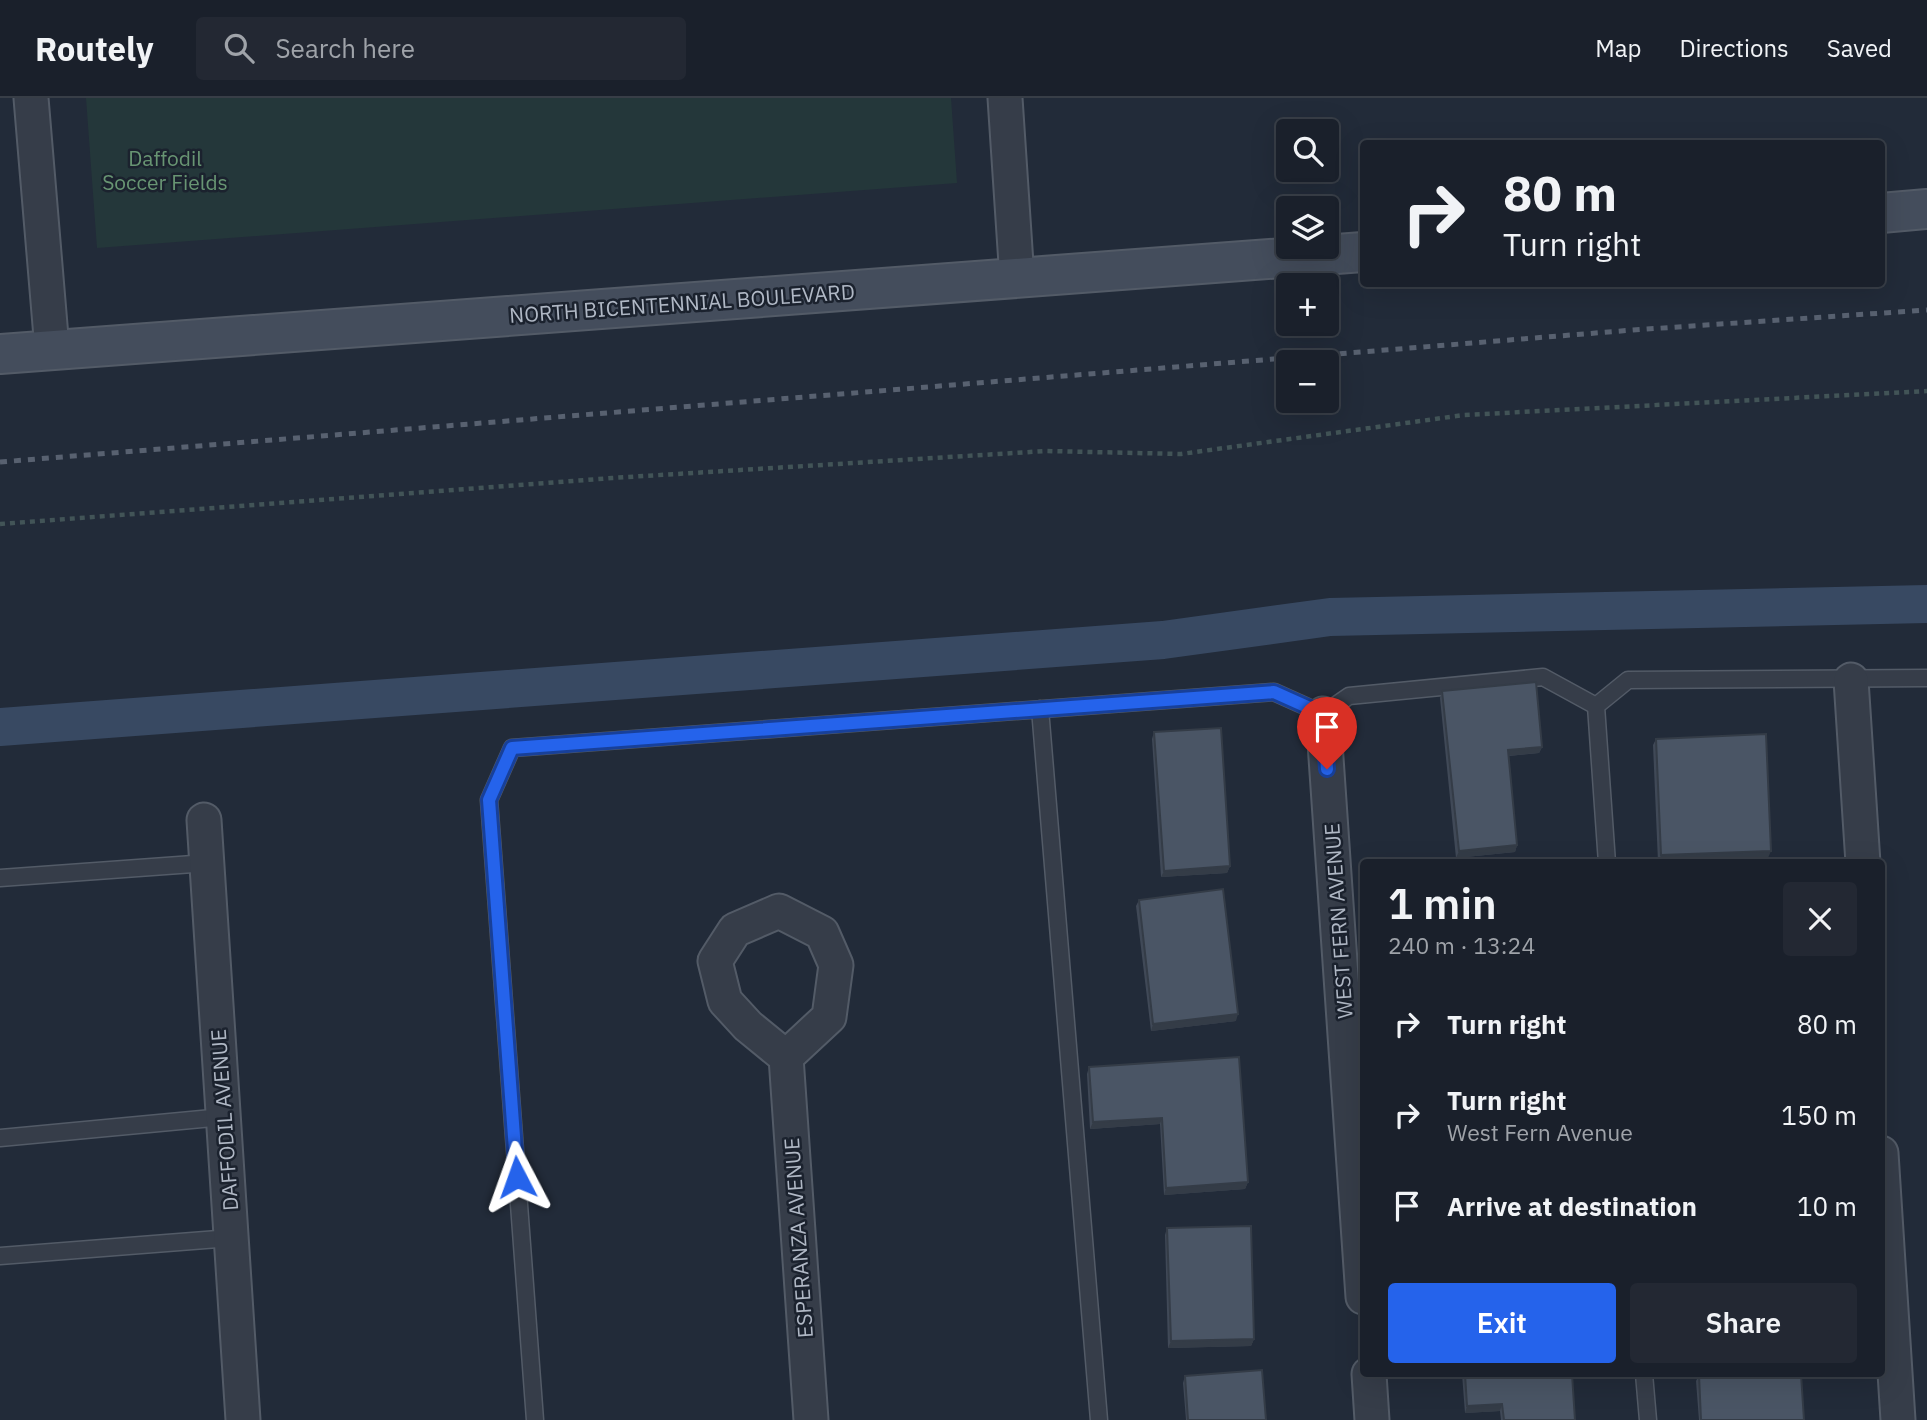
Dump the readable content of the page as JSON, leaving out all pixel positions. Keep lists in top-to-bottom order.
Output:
{
  "streets": {
    "main road": ["NORTH BICENTENNIAL BOULEVARD"],
    "street": ["WEST FERN AVENUE", "DAFFODIL AVENUE", "ESPERANZA AVENUE"]
  },
  "parks": ["Daffodil Soccer Fields"],
  "page": {
    "header": "Routely",
    "search": "Search here",
    "nav": ["Map", "Directions", "Saved"],
    "map_buttons": ["+", "−"],
    "turn": ["80 m", "Turn right"],
    "heading": ["1 min", "240 m · 13:24"],
    "list": [
      {
        "name": "Turn right",
        "value": "80 m"
      },
      {
        "name": "Turn right",
        "note": "West Fern Avenue",
        "value": "150 m"
      },
      {
        "name": "Arrive at destination",
        "value": "10 m"
      }
    ],
    "buttons": ["Exit", "Share"]
  }
}
